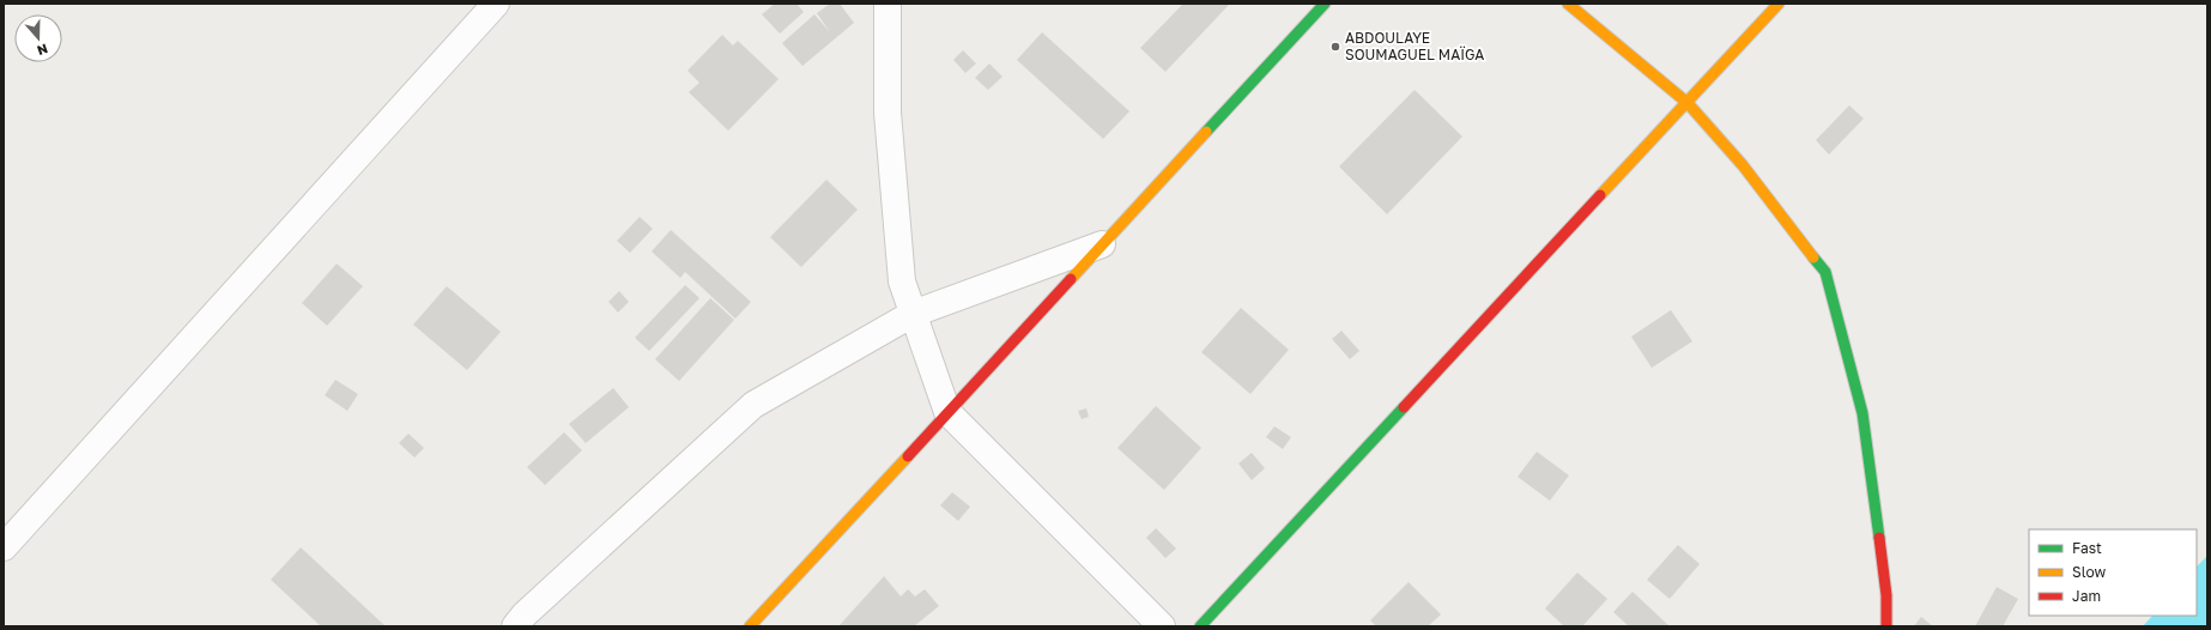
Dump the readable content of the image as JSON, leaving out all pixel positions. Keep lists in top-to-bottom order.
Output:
{
  "places": ["ABDOULAYE SOUMAGUEL MAÏGA"],
  "legend": ["Fast", "Slow", "Jam"],
  "north": "bottom"
}
